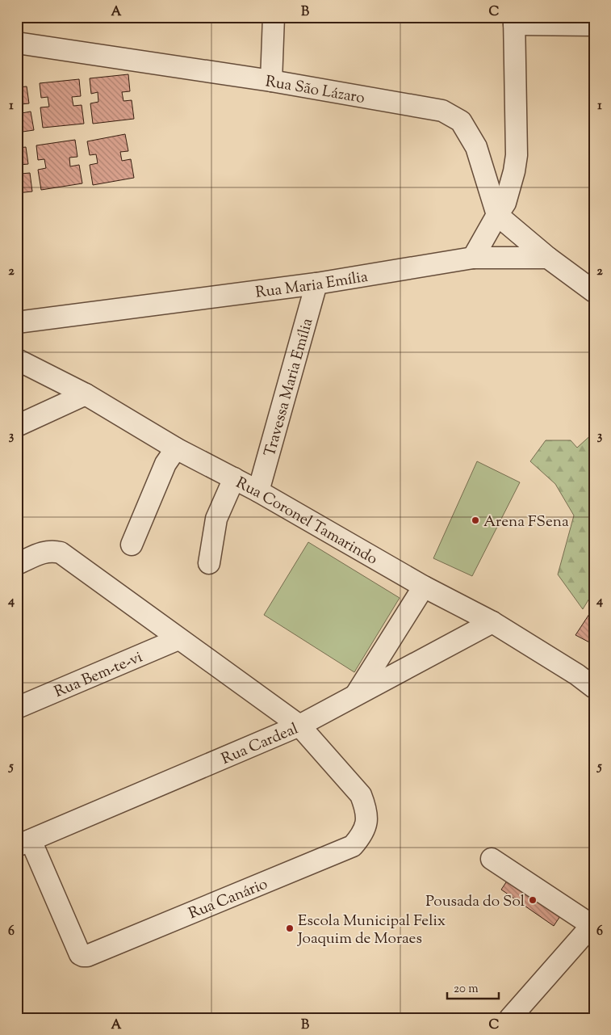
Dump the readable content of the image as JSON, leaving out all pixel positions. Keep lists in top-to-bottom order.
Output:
{
  "streets": {
    "street": [
      "Rua São Lázaro",
      "Rua Maria Emília",
      "Travessa Maria Emília",
      "Rua Coronel Tamarindo",
      "Rua Bem-te-vi",
      "Rua Cardeal",
      "Rua Canário"
    ]
  },
  "crossings": [
    ["Rua Maria Emília", "Travessa Maria Emília"],
    ["Travessa Maria Emília", "Rua Coronel Tamarindo"],
    ["Rua Coronel Tamarindo", "Rua Cardeal"],
    ["Rua Cardeal", "Rua Canário"]
  ],
  "places": ["Arena FSena", "Pousada do Sol", "Escola Municipal Felix Joaquim de Moraes"],
  "scale_bar": "20 m",
  "grid": {
    "columns": ["A", "B", "C"],
    "rows": [
      "1",
      "2",
      "3",
      "4",
      "5",
      "6"
    ]
  }
}
